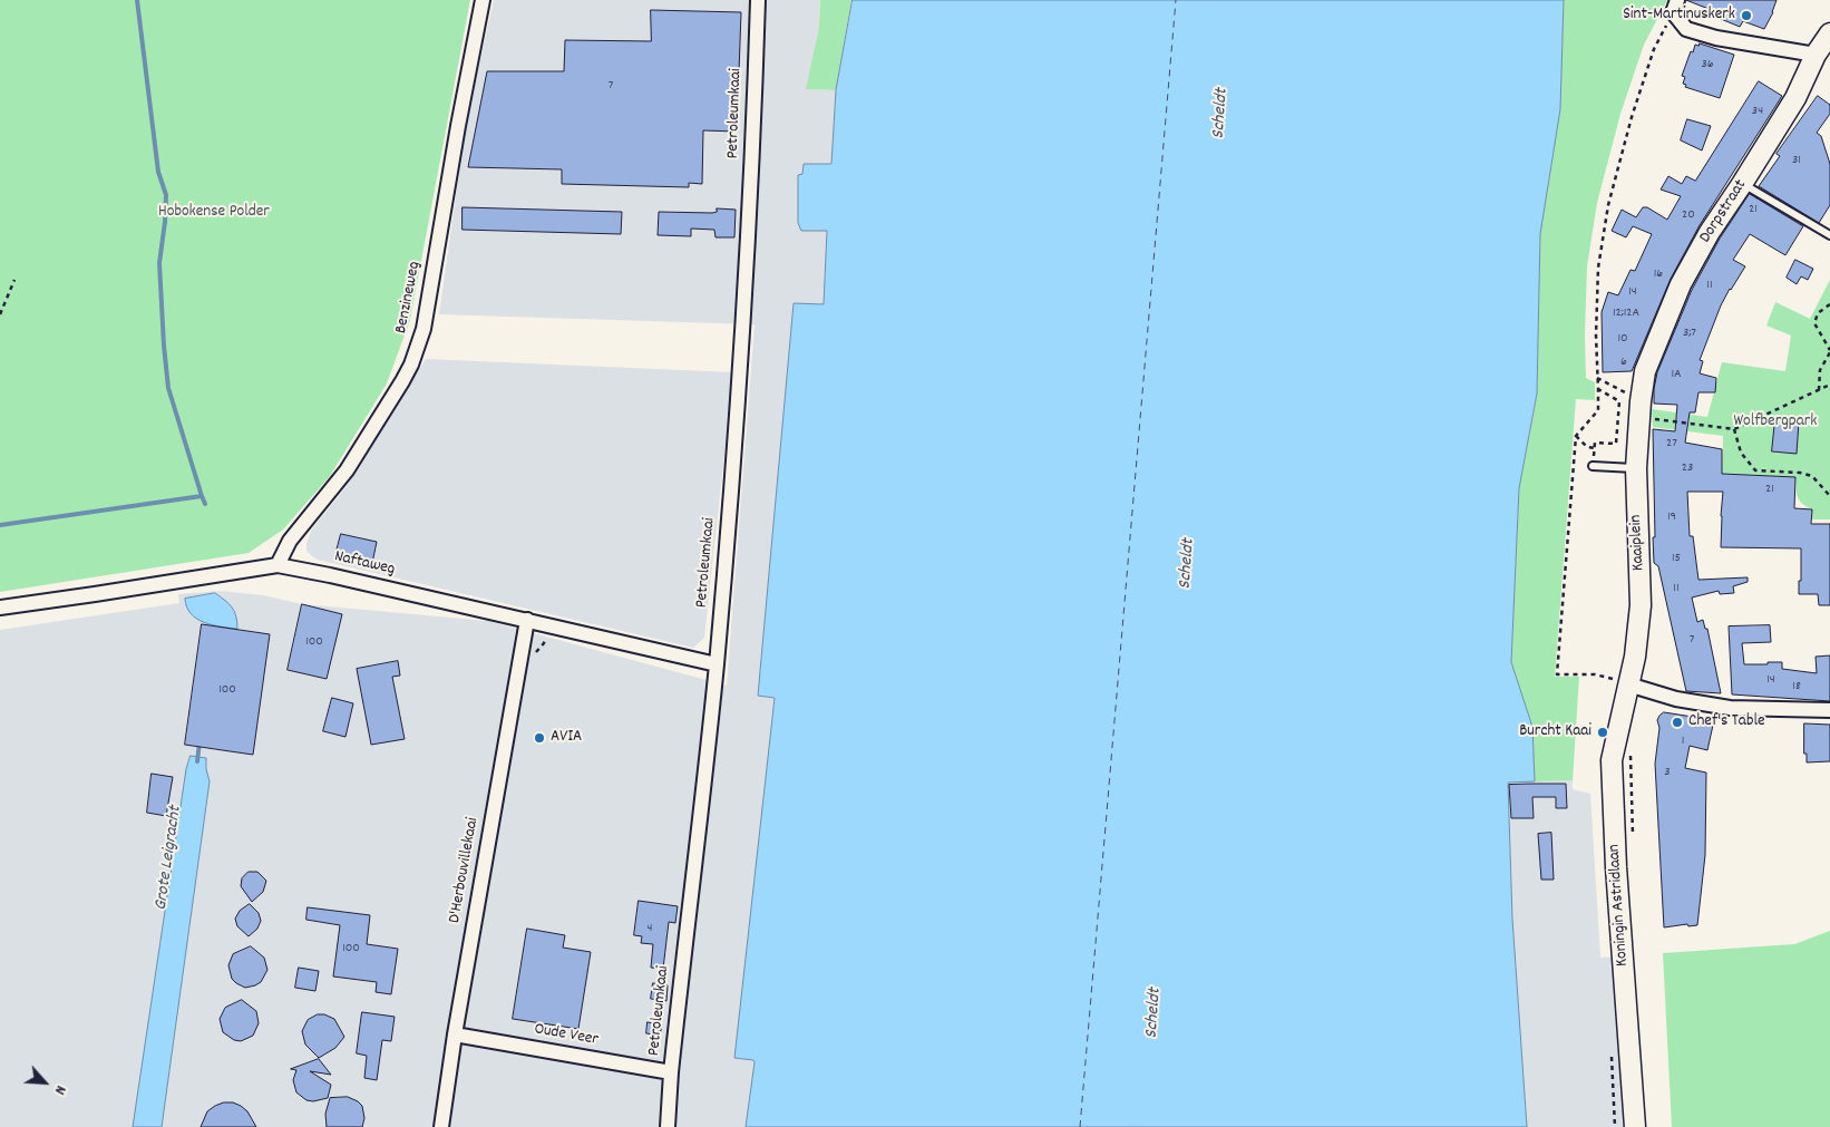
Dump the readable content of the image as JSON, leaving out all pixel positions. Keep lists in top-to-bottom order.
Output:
{
  "streets": {
    "street": [
      "Petroleumkaai",
      "Dorpstraat",
      "Benzineweg",
      "Kaaiplein",
      "Naftaweg",
      "D'Herbouvillekaai",
      "Koningin Astridlaan",
      "Oude Veer"
    ]
  },
  "crossings": [
    ["Petroleumkaai", "Naftaweg"],
    ["Petroleumkaai", "Oude Veer"],
    ["Dorpstraat", "Kaaiplein"],
    ["Benzineweg", "Naftaweg"],
    ["Kaaiplein", "Koningin Astridlaan"],
    ["Naftaweg", "D'Herbouvillekaai"],
    ["D'Herbouvillekaai", "Oude Veer"]
  ],
  "water": ["Scheldt", "Grote Leigracht"],
  "parks": ["Hobokense Polder", "Wolfbergpark"],
  "places": [
    "Sint-Martinuskerk",
    "Chef's Table",
    "Burcht Kaai",
    "AVIA"
  ],
  "house_numbers": [
    "36",
    "7",
    "34",
    "31",
    "21",
    "20",
    "16",
    "11",
    "14",
    "12;12A",
    "3;7",
    "10",
    "6",
    "1A",
    "27",
    "23",
    "21",
    "19",
    "15",
    "11",
    "7",
    "100",
    "14",
    "18",
    "100",
    "1",
    "3",
    "4",
    "100"
  ],
  "north": "bottom right"
}
